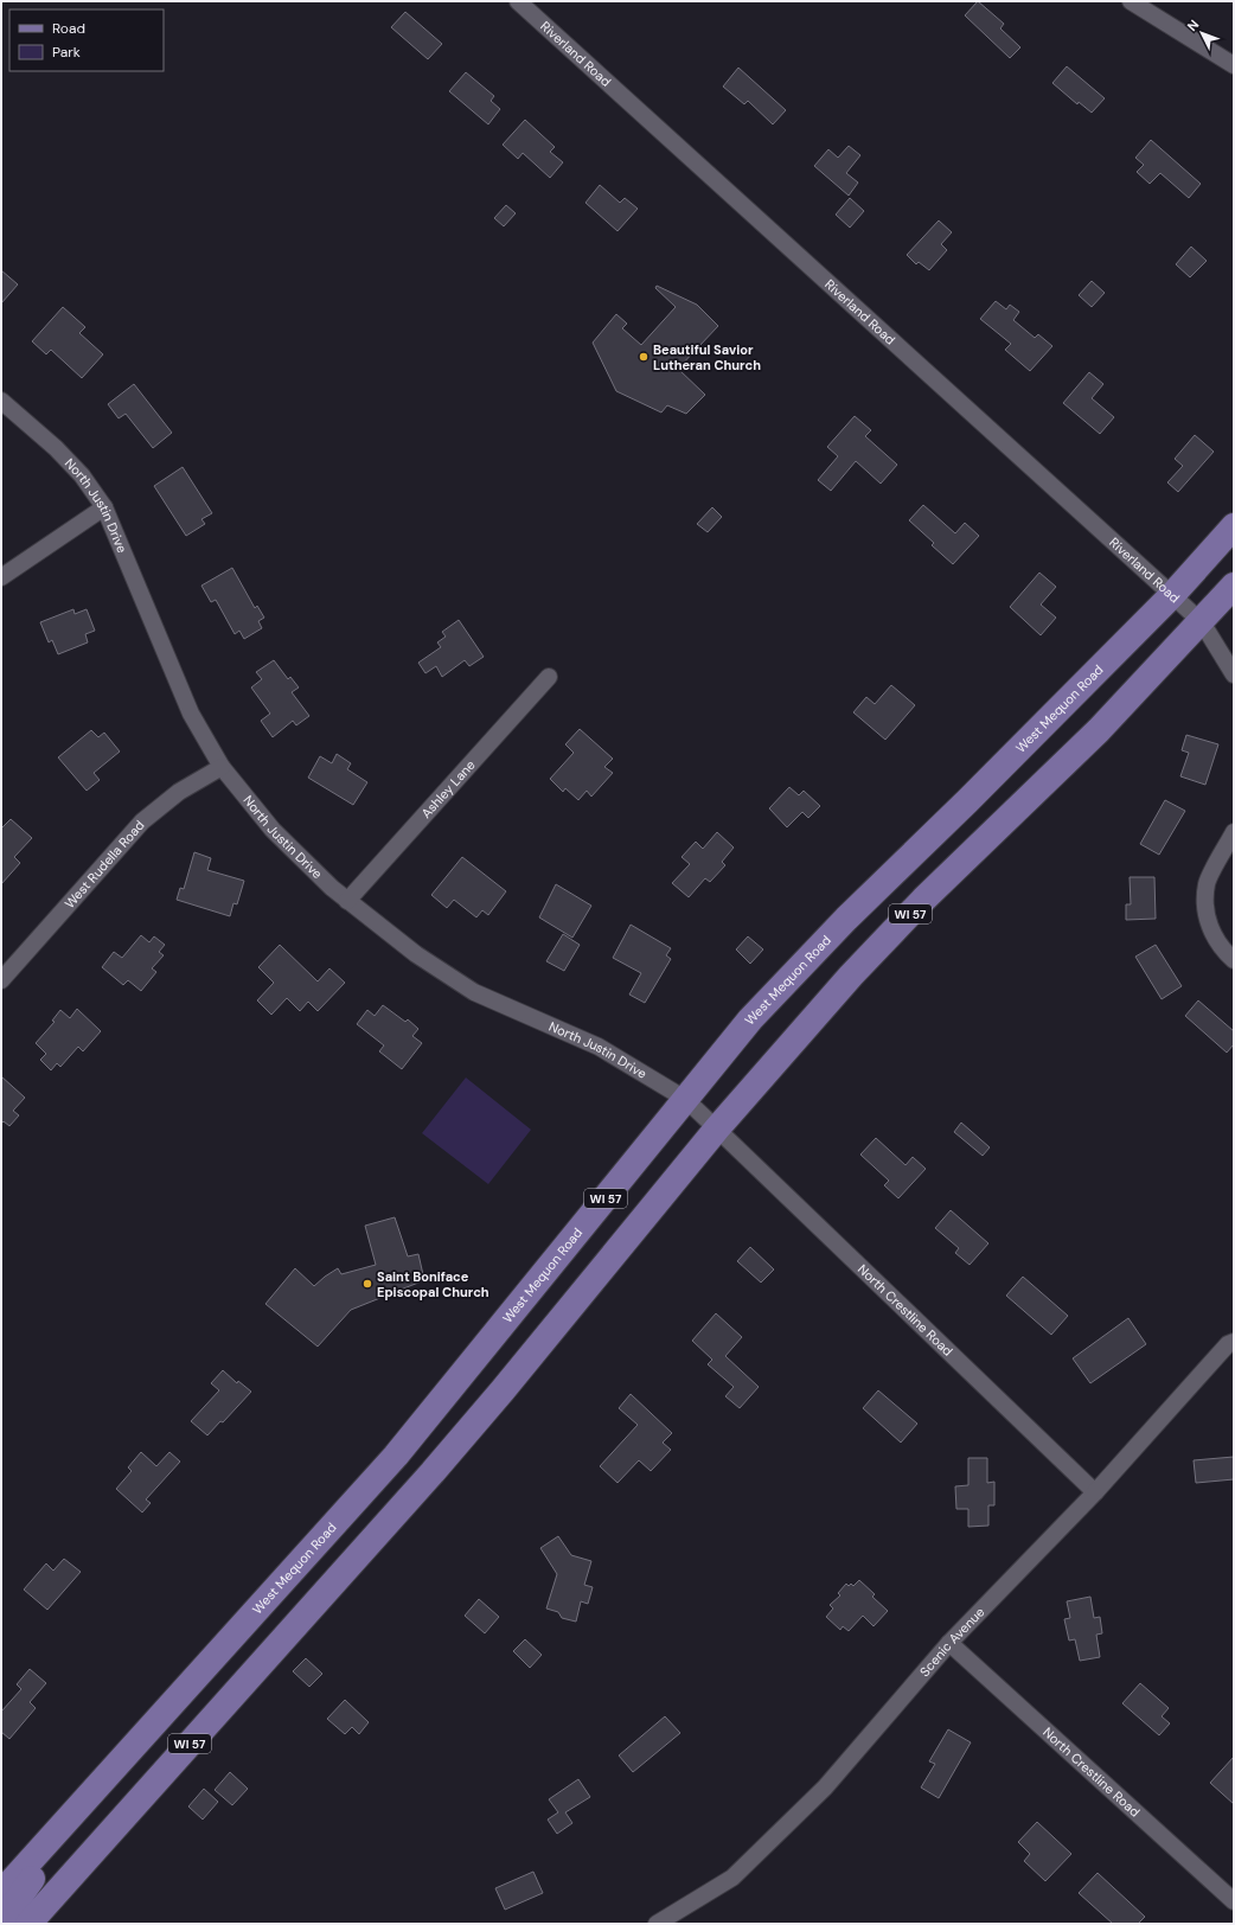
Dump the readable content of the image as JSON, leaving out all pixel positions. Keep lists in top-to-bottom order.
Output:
{
  "streets": {
    "main road": ["West Mequon Road", "WI 57"],
    "street": [
      "Riverland Road",
      "North Justin Drive",
      "Ashley Lane",
      "West Rudella Road",
      "North Crestline Road",
      "Scenic Avenue"
    ]
  },
  "crossings": [
    ["Riverland Road", "West Mequon Road"],
    ["Riverland Road", "WI 57"],
    ["North Justin Drive", "West Mequon Road"],
    ["North Justin Drive", "Ashley Lane"],
    ["North Justin Drive", "West Rudella Road"],
    ["North Justin Drive", "WI 57"],
    ["North Justin Drive", "North Crestline Road"],
    ["WI 57", "North Crestline Road"],
    ["North Crestline Road", "Scenic Avenue"]
  ],
  "places": ["Beautiful Savior Lutheran Church", "Saint Boniface Episcopal Church"],
  "legend": ["Road", "Park"],
  "north": "top left"
}
